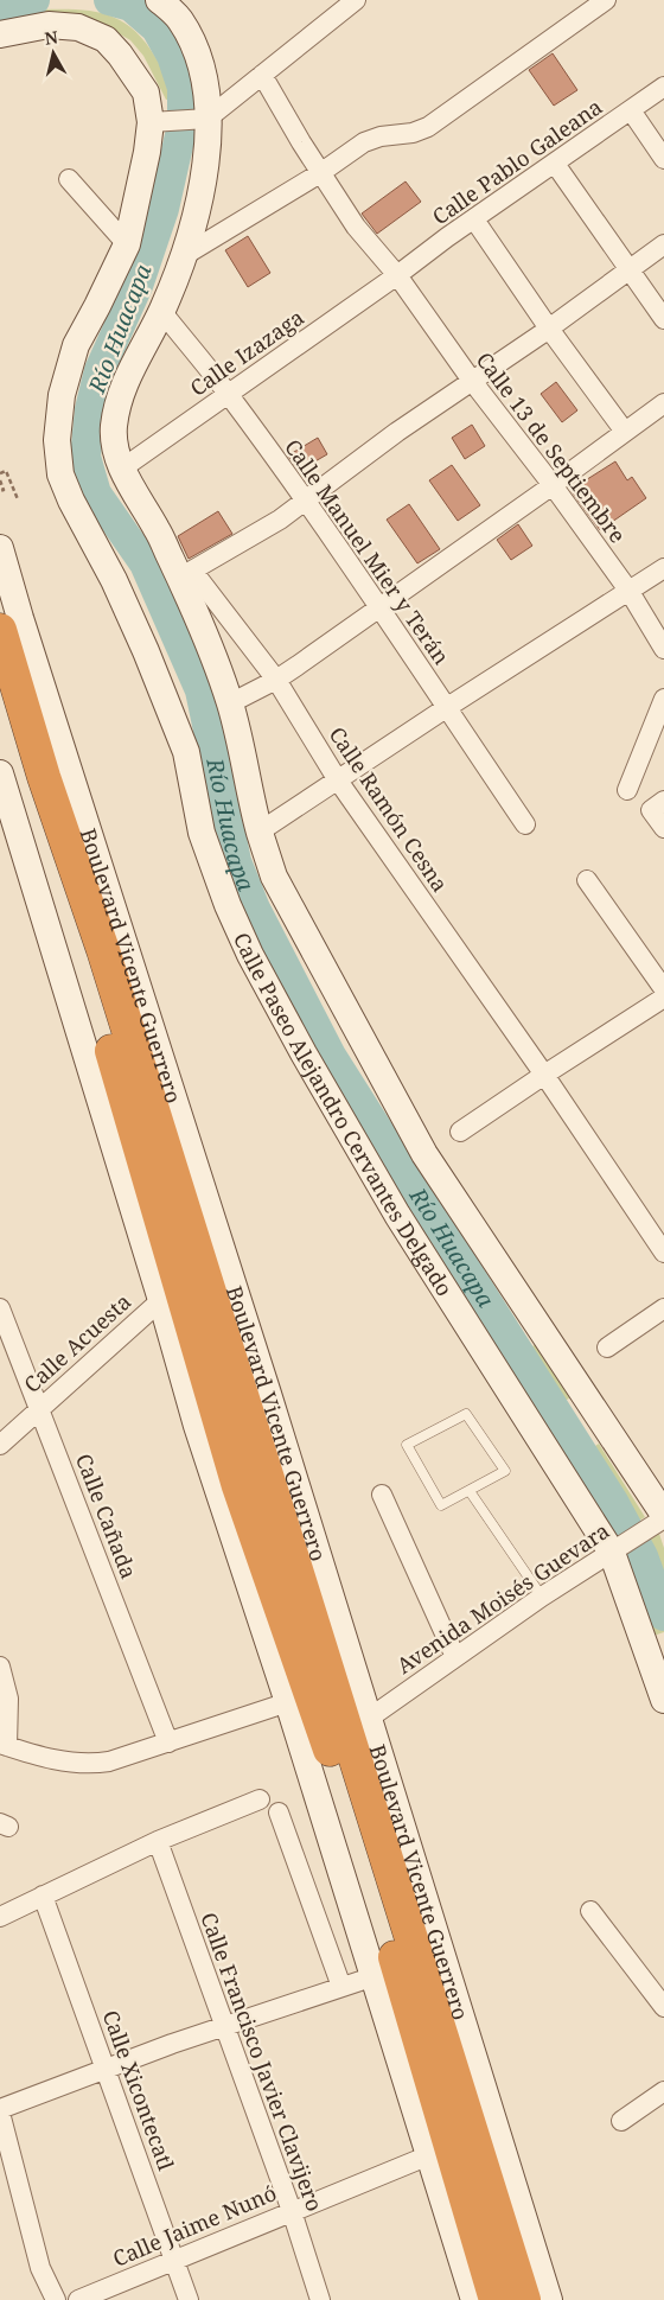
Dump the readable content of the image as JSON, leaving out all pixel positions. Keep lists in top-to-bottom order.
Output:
{
  "streets": {
    "highway": ["Boulevard Vicente Guerrero"],
    "main road": ["Calle Paseo Alejandro Cervantes Delgado"],
    "street": [
      "Calle Pablo Galeana",
      "Calle Izazaga",
      "Calle 13 de Septiembre",
      "Calle Manuel Mier y Terán",
      "Calle Ramón Cesna",
      "Calle Acuesta",
      "Calle Cañada",
      "Avenida Moisés Guevara",
      "Calle Francisco Javier Clavijero",
      "Calle Xicontecatl",
      "Calle Jaime Nunó"
    ]
  },
  "crossings": [
    ["Calle Pablo Galeana", "Calle Izazaga"],
    ["Calle Pablo Galeana", "Calle 13 de Septiembre"],
    ["Calle Izazaga", "Calle 13 de Septiembre"],
    ["Calle Izazaga", "Calle Manuel Mier y Terán"],
    ["Boulevard Vicente Guerrero", "Avenida Moisés Guevara"],
    ["Calle Paseo Alejandro Cervantes Delgado", "Avenida Moisés Guevara"],
    ["Calle Acuesta", "Calle Cañada"],
    ["Calle Francisco Javier Clavijero", "Calle Jaime Nunó"],
    ["Calle Xicontecatl", "Calle Jaime Nunó"]
  ],
  "water": ["Río Huacapa"],
  "north": "top"
}
